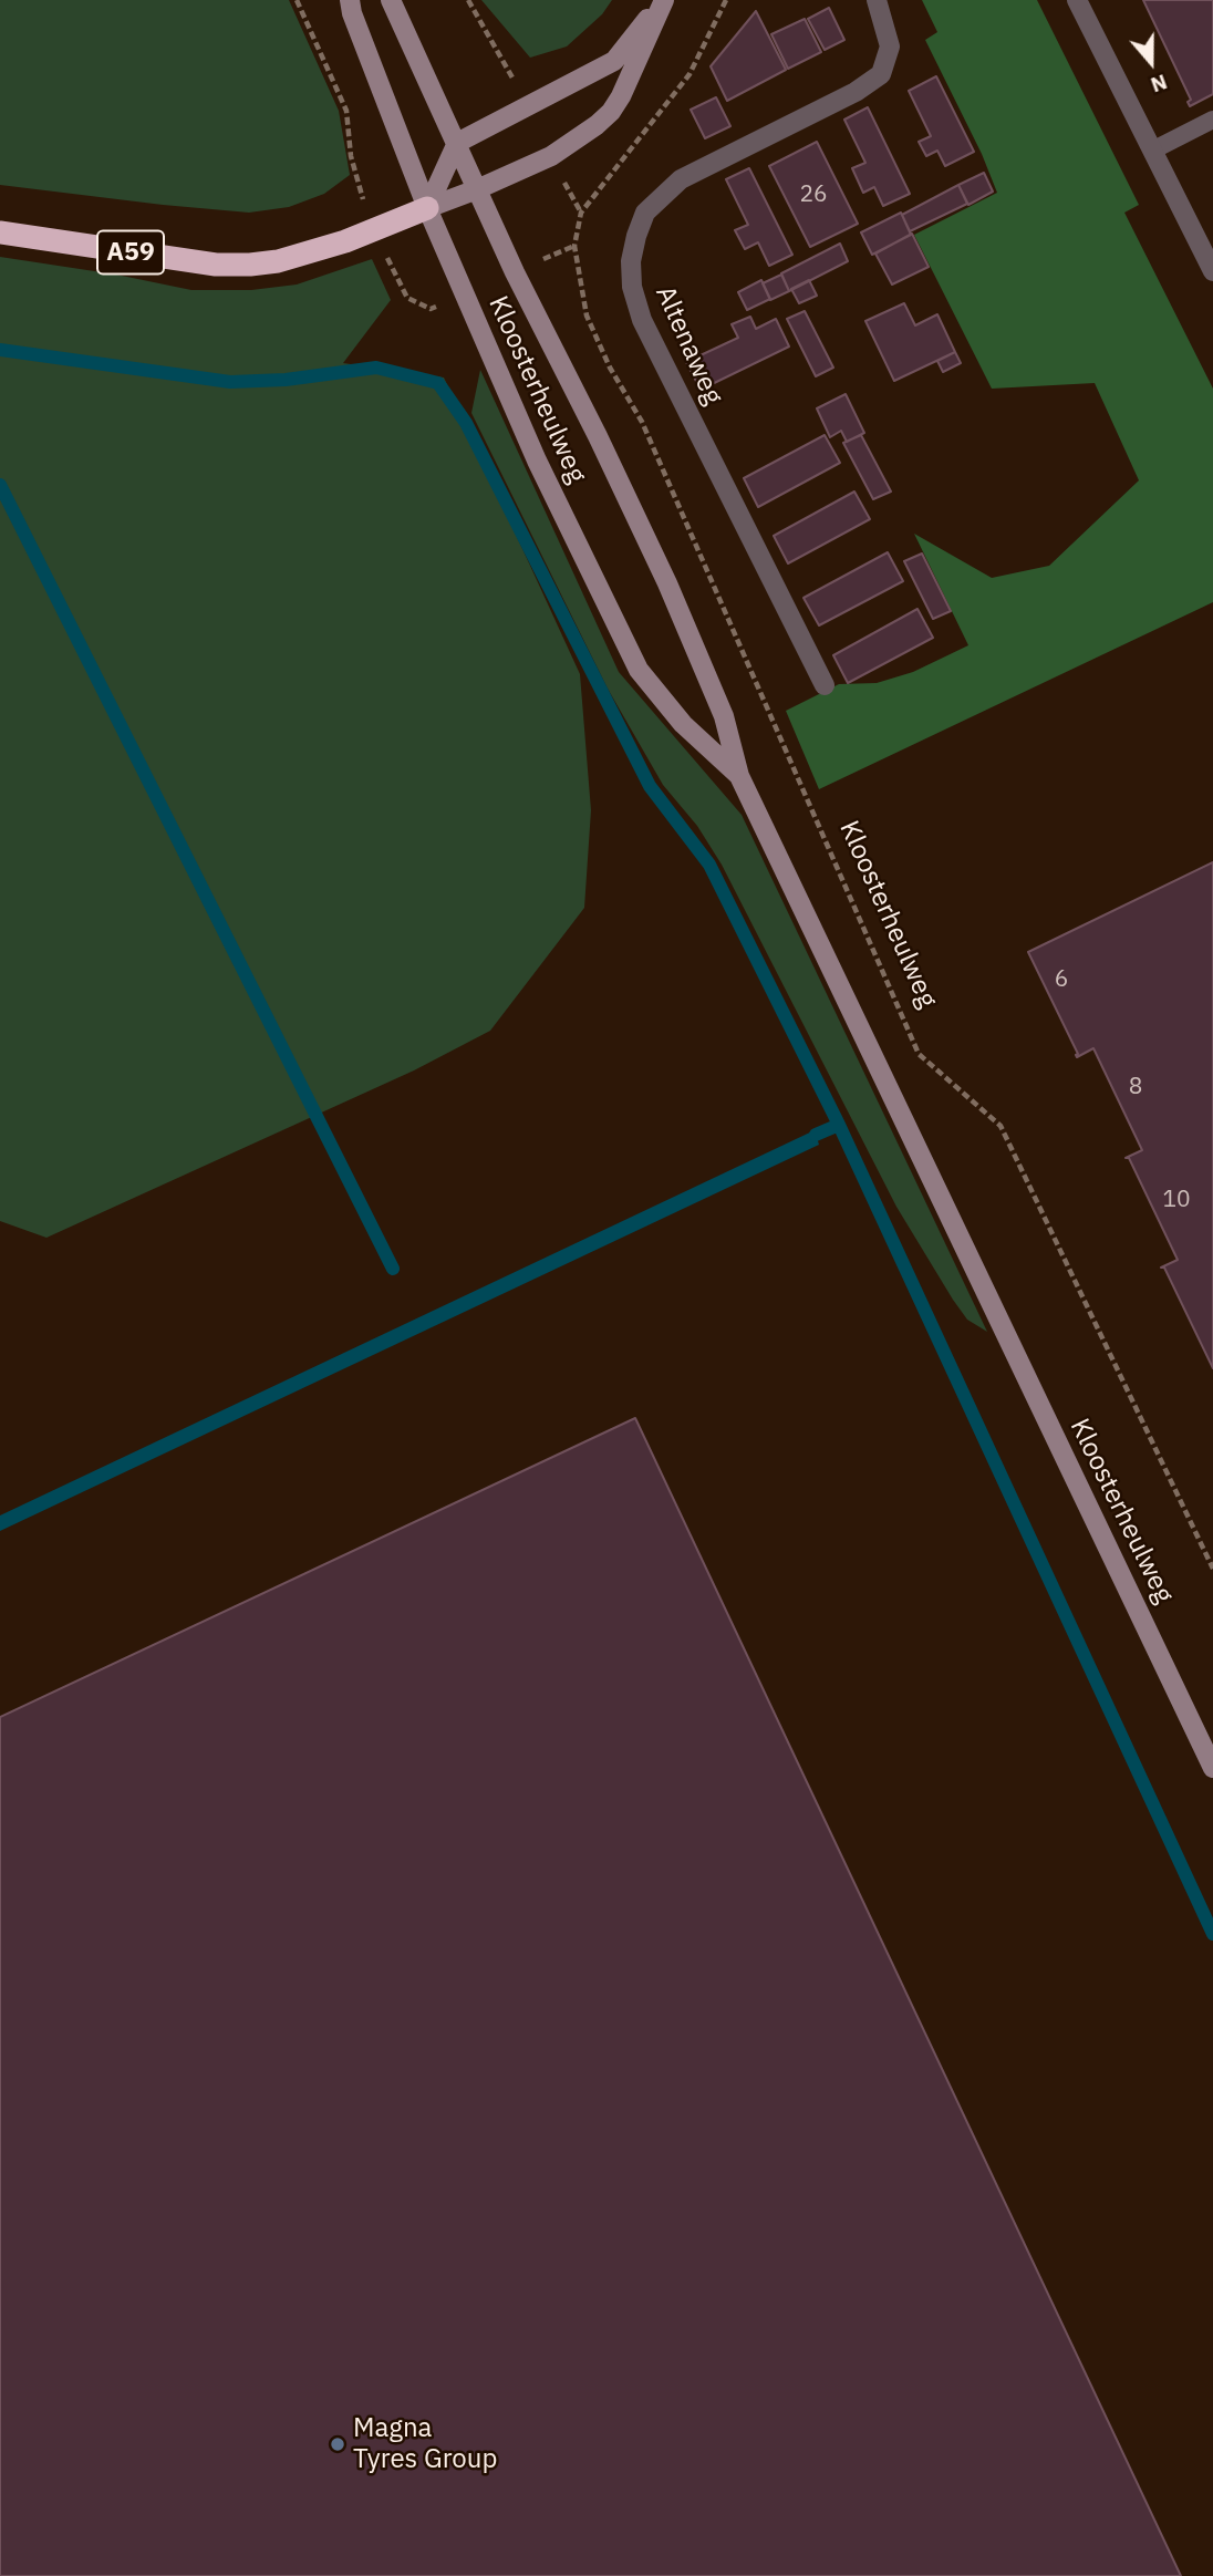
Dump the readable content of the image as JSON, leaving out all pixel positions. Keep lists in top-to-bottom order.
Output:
{
  "streets": {
    "highway": ["A59"],
    "street": ["Altenaweg", "Kloosterheulweg"]
  },
  "crossings": [
    ["A59", "Kloosterheulweg"]
  ],
  "places": ["Magna Tyres Group"],
  "house_numbers": [
    "26",
    "6",
    "8",
    "10"
  ],
  "north": "bottom"
}
